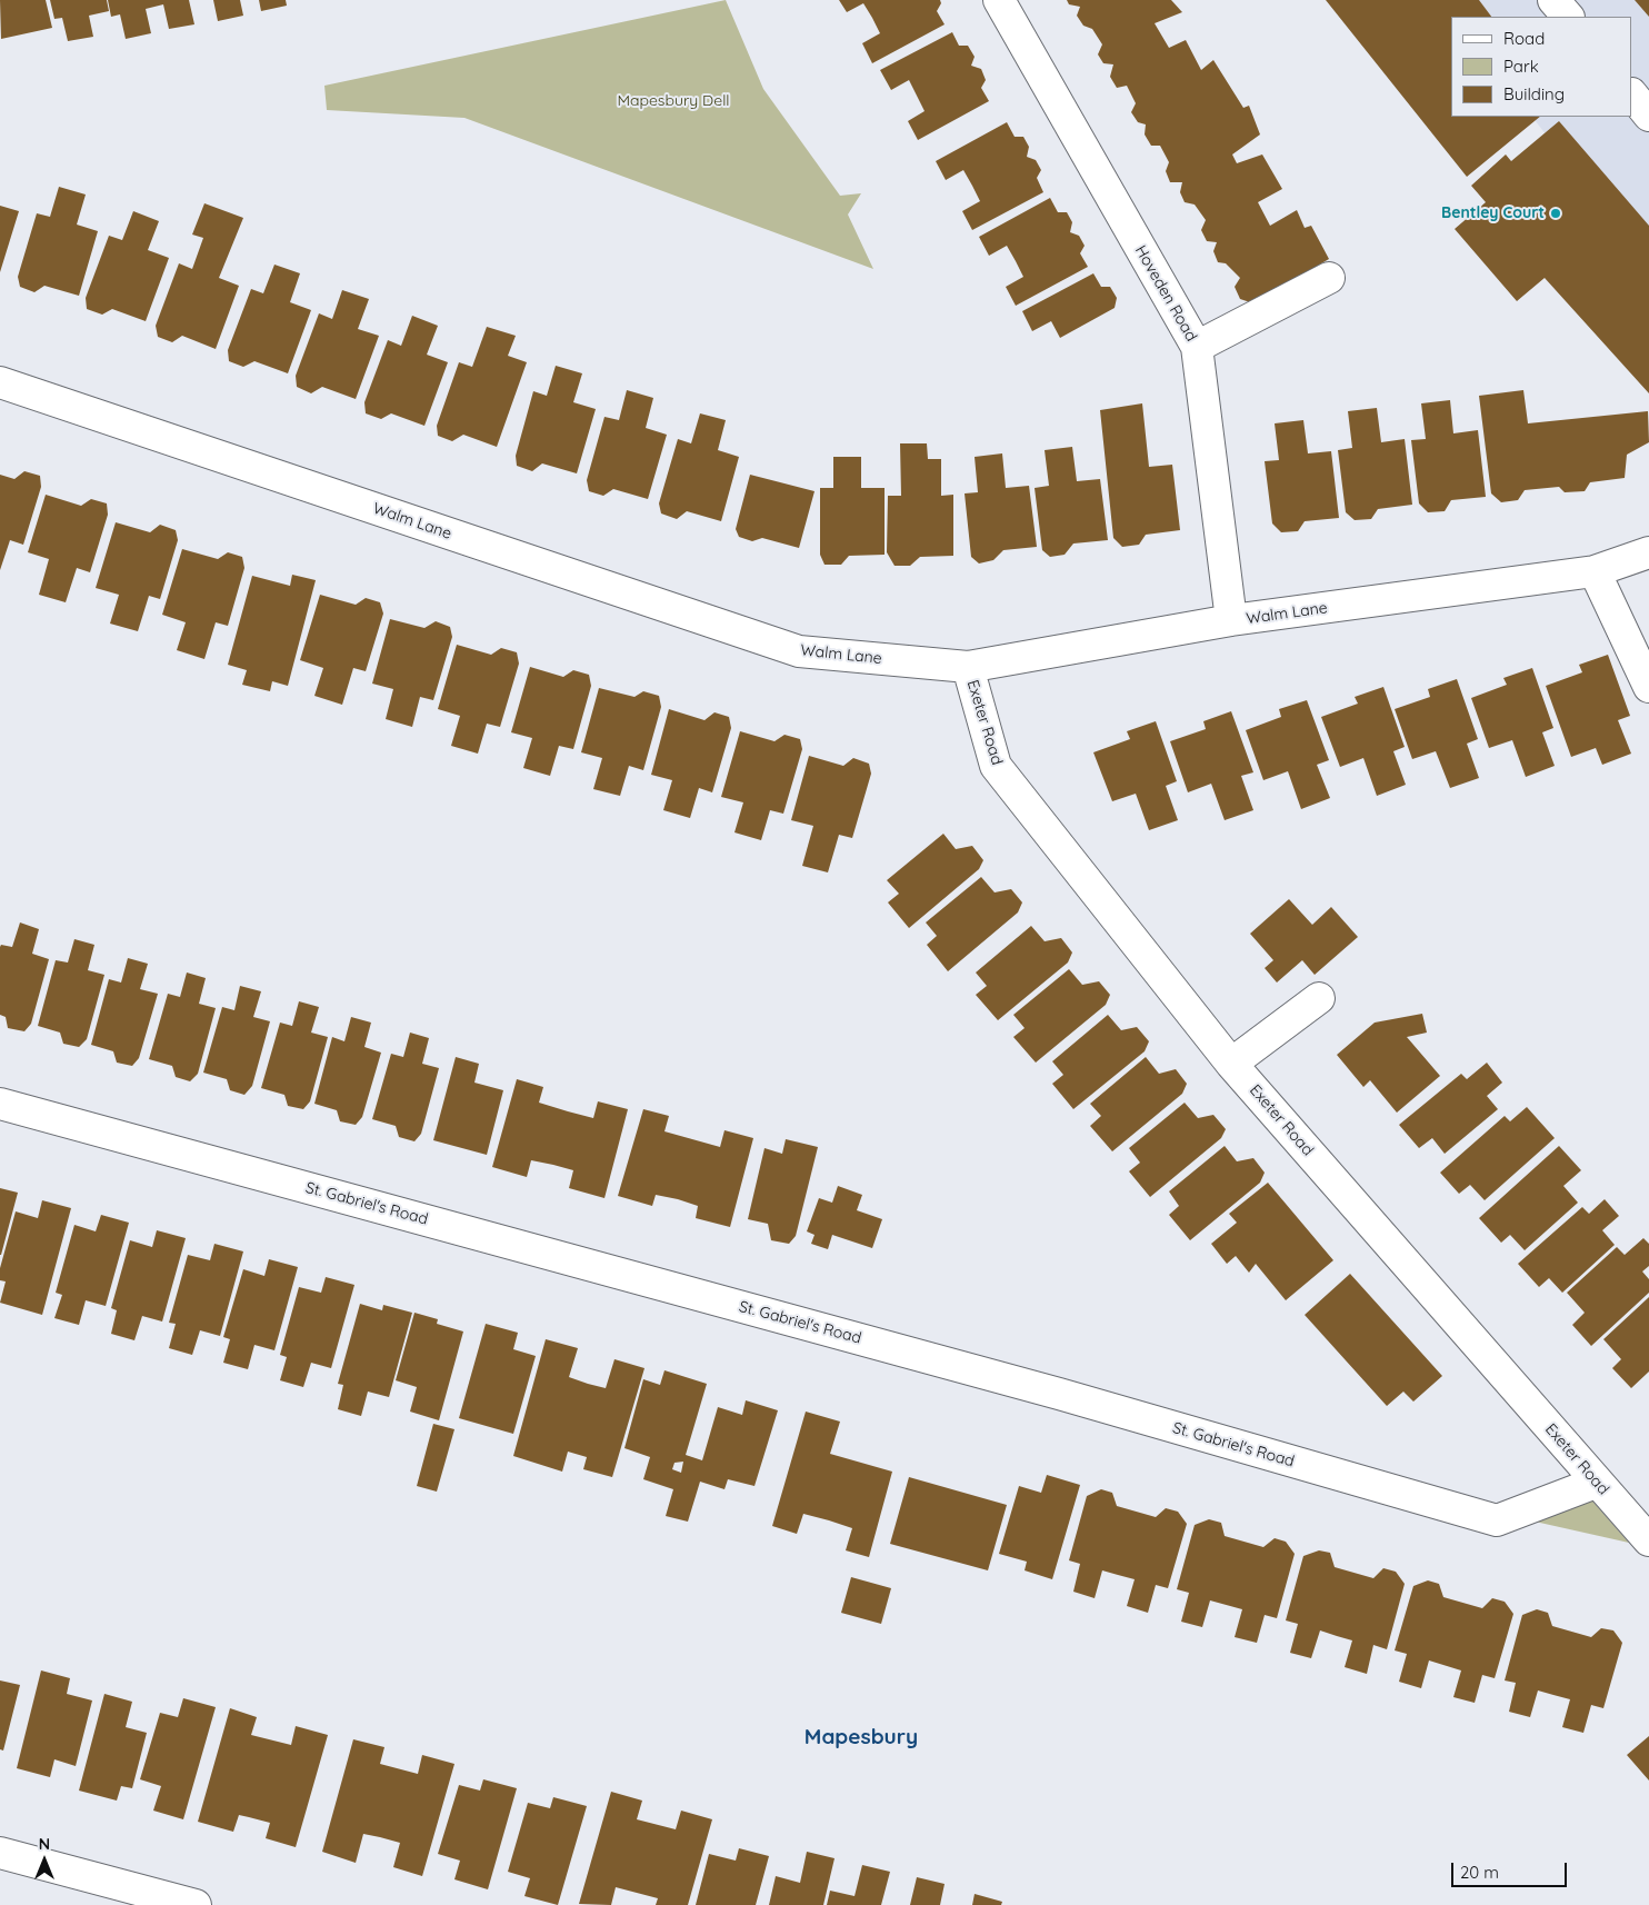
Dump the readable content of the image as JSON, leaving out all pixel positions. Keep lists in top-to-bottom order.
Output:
{
  "streets": {
    "street": [
      "Hoveden Road",
      "Walm Lane",
      "Exeter Road",
      "St. Gabriel's Road"
    ]
  },
  "crossings": [
    ["Hoveden Road", "Walm Lane"],
    ["Walm Lane", "Exeter Road"],
    ["Exeter Road", "St. Gabriel's Road"]
  ],
  "districts": ["Mapesbury"],
  "parks": ["Mapesbury Dell"],
  "places": ["Bentley Court"],
  "legend": ["Road", "Park", "Building"],
  "scale_bar": "20 m",
  "north": "top"
}
